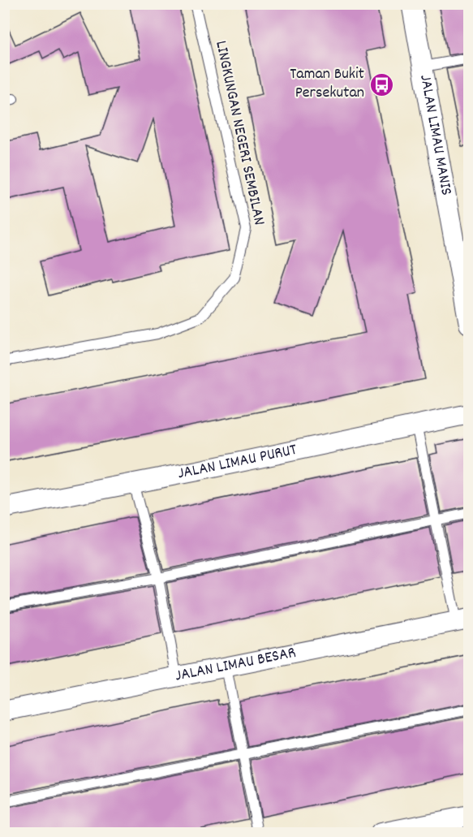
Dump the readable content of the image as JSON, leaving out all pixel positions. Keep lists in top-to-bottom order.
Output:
{
  "streets": {
    "street": ["JALAN LIMAU MANIS", "JALAN LIMAU PURUT", "JALAN LIMAU BESAR"],
    "lane": ["LINGKUNGAN NEGERI SEMBILAN"]
  },
  "places": {
    "bus stop": ["Taman Bukit Persekutan"]
  }
}
